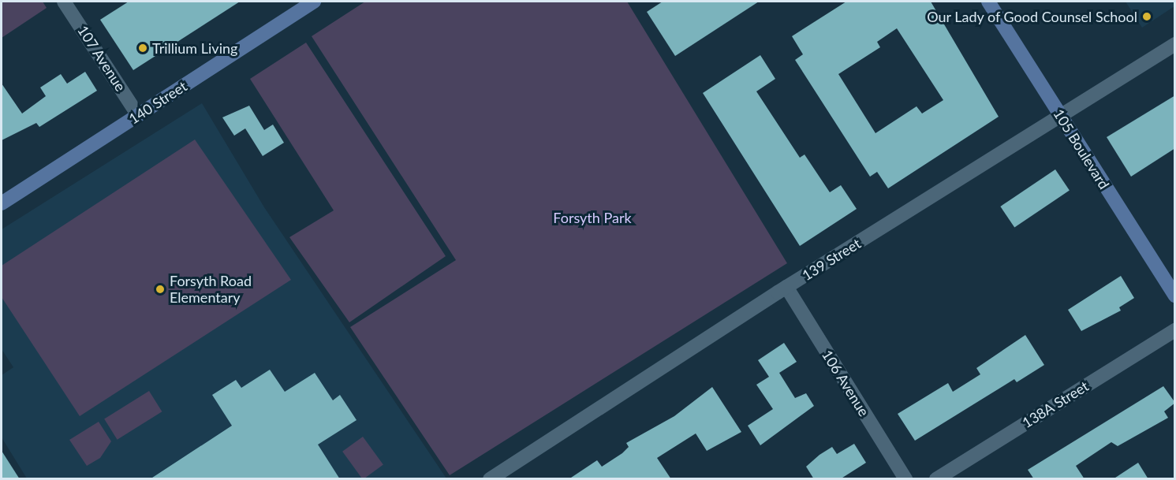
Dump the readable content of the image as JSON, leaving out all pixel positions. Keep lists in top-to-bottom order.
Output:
{
  "streets": {
    "main road": ["140 Street", "105 Boulevard"],
    "street": [
      "107 Avenue",
      "139 Street",
      "106 Avenue",
      "138A Street"
    ]
  },
  "crossings": [
    ["107 Avenue", "140 Street"],
    ["105 Boulevard", "139 Street"],
    ["139 Street", "106 Avenue"]
  ],
  "parks": ["Forsyth Park"],
  "places": ["Our Lady of Good Counsel School", "Trillium Living", "Forsyth Road Elementary"]
}
